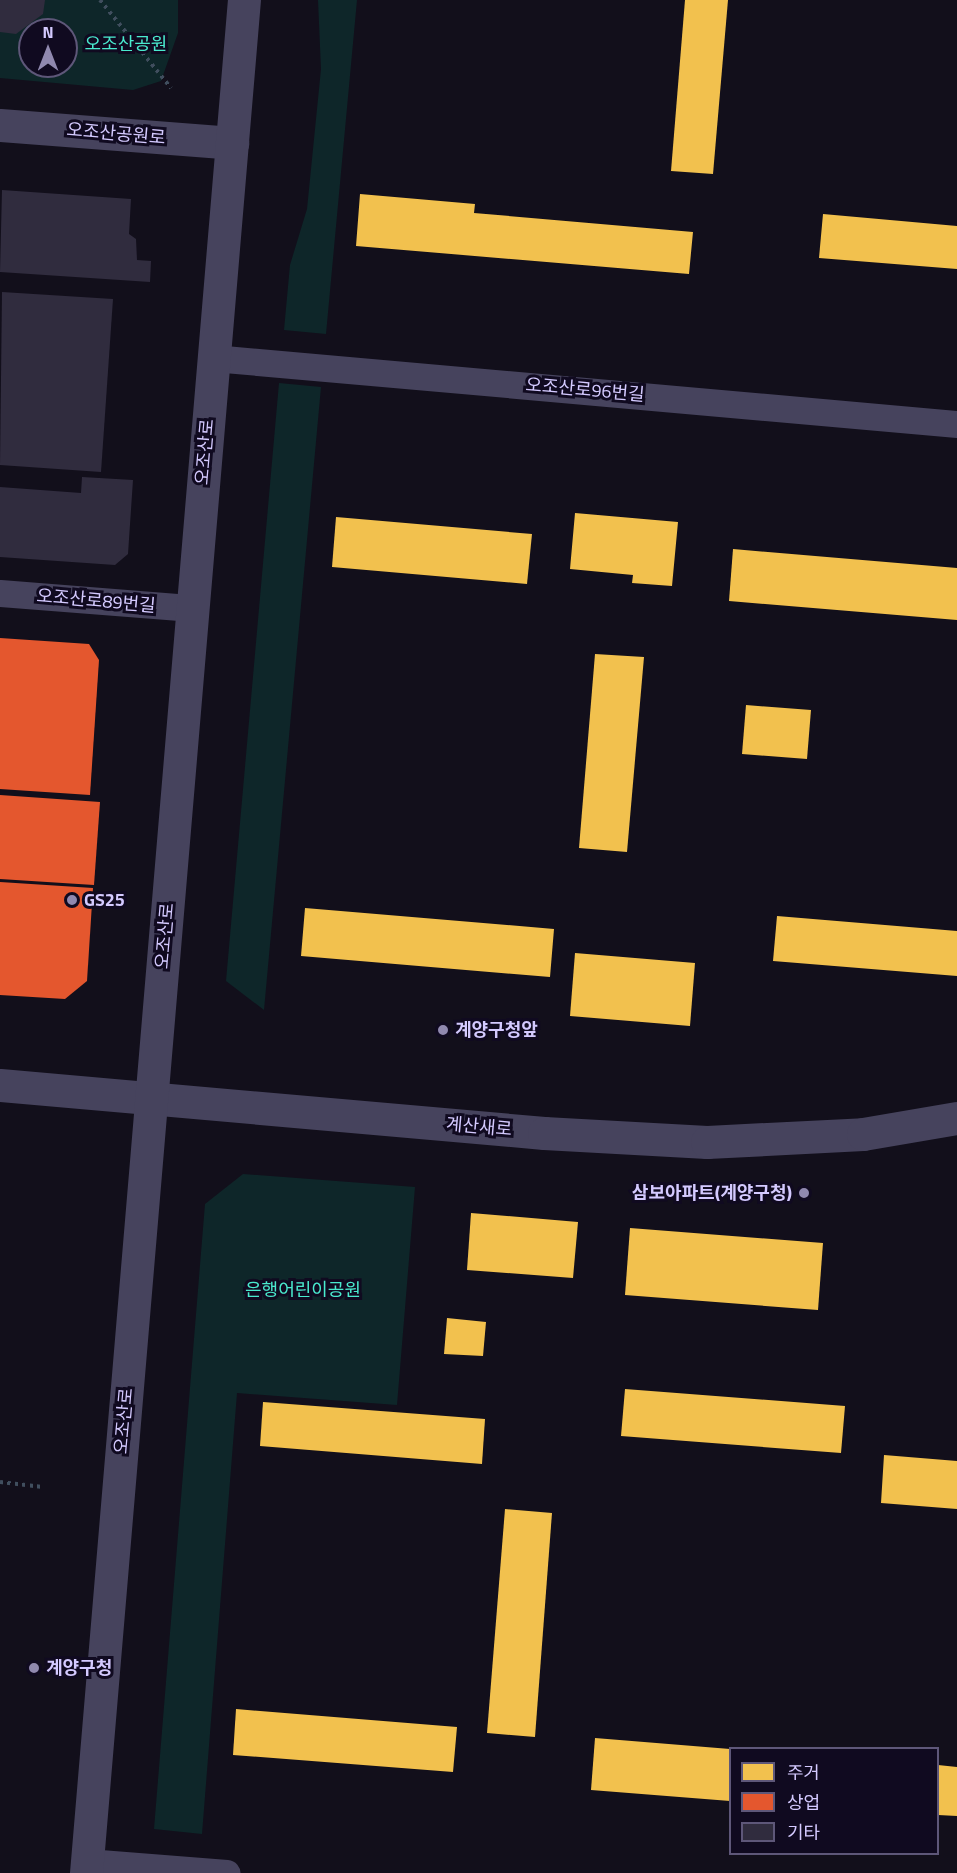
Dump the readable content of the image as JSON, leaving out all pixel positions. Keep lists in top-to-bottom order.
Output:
{
  "streets": {
    "street": [
      "오조산공원로",
      "오조산로96번길",
      "오조산로",
      "오조산로89번길",
      "계산새로"
    ]
  },
  "crossings": [
    ["오조산공원로", "오조산로"],
    ["오조산로96번길", "오조산로"],
    ["오조산로", "오조산로89번길"],
    ["오조산로", "계산새로"]
  ],
  "parks": ["오조산공원", "은행어린이공원"],
  "places": [
    "GS25",
    "계양구청앞",
    "삼보아파트(계양구청)",
    "계양구청"
  ],
  "legend": ["주거", "상업", "기타"],
  "north": "top"
}
